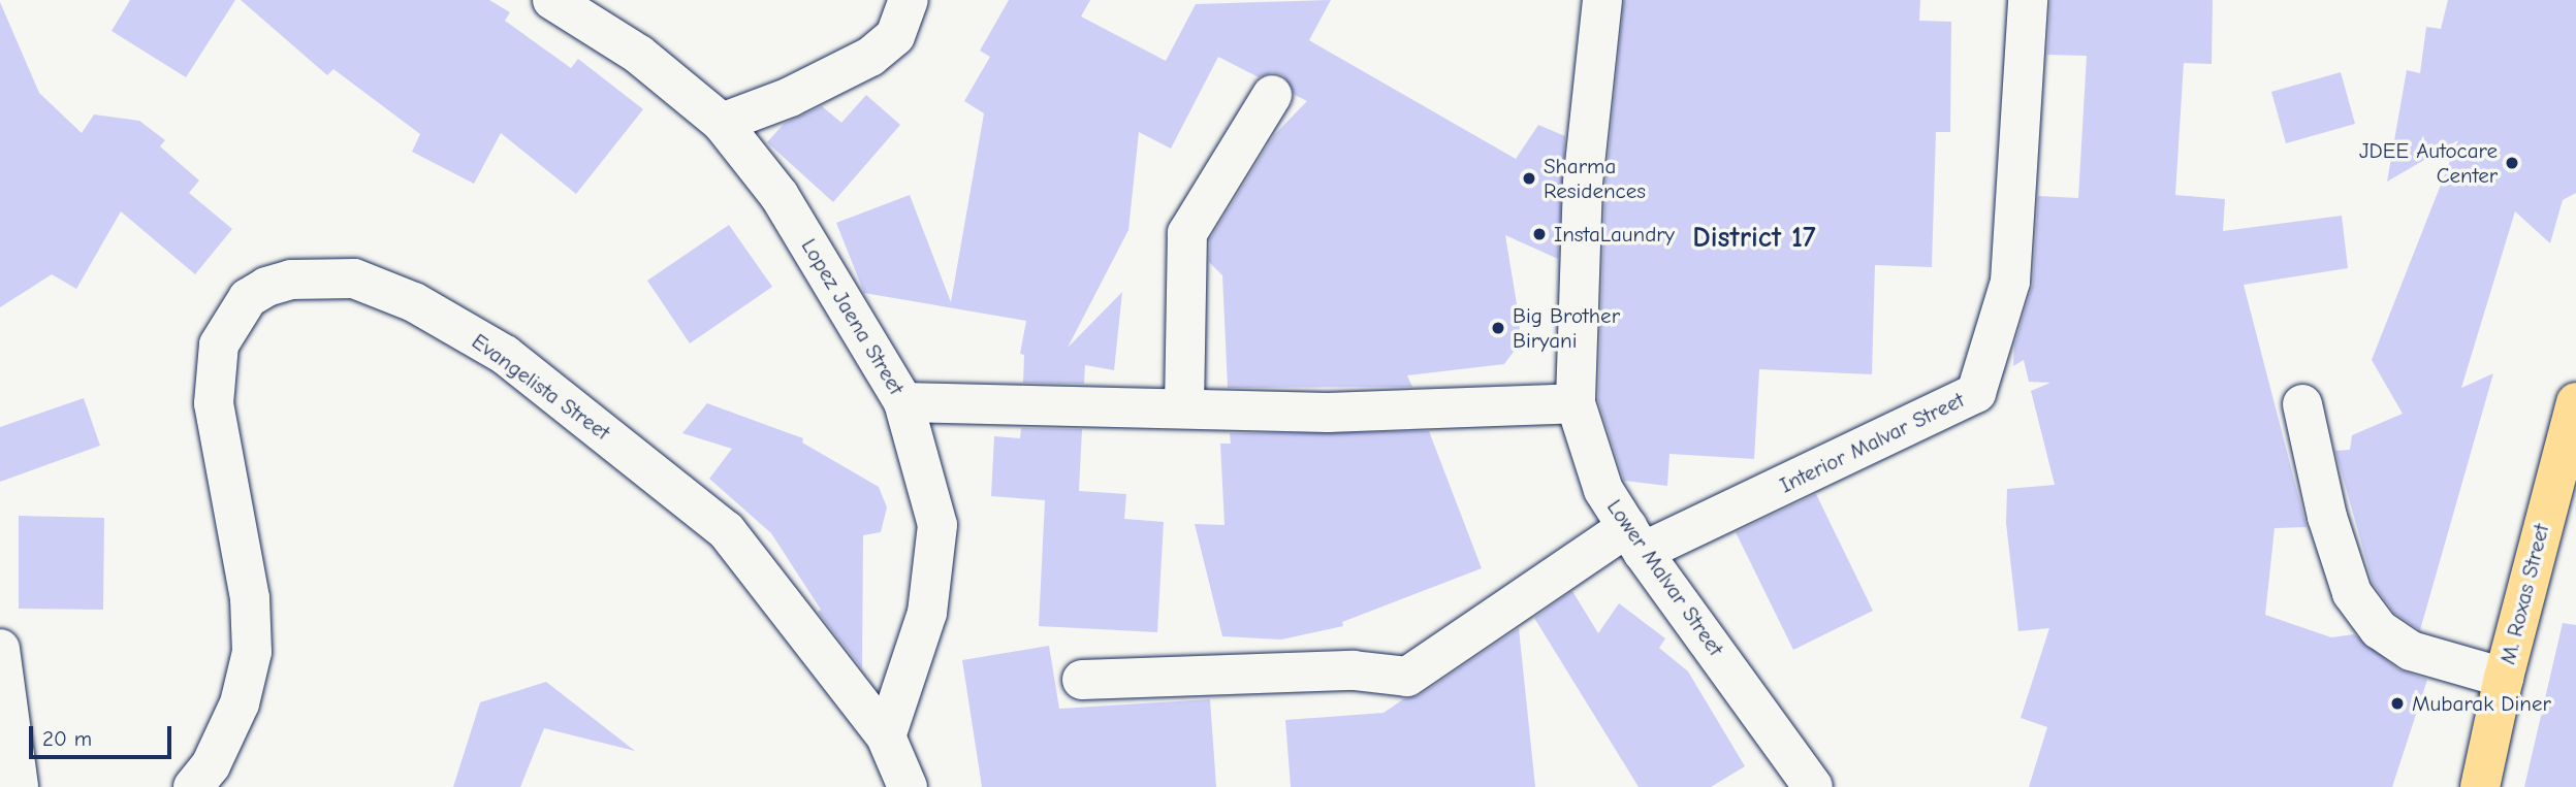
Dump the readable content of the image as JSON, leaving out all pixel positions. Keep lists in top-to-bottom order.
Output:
{
  "streets": {
    "main road": ["M. Roxas Street"],
    "street": [
      "Lopez Jaena Street",
      "Evangelista Street",
      "Interior Malvar Street",
      "Lower Malvar Street"
    ]
  },
  "crossings": [
    ["Lopez Jaena Street", "Evangelista Street"],
    ["Interior Malvar Street", "Lower Malvar Street"]
  ],
  "districts": ["District 17"],
  "places": [
    "JDEE Autocare Center",
    "Sharma Residences",
    "InstaLaundry",
    "Big Brother Biryani",
    "Mubarak Diner"
  ],
  "scale_bar": "20 m"
}
